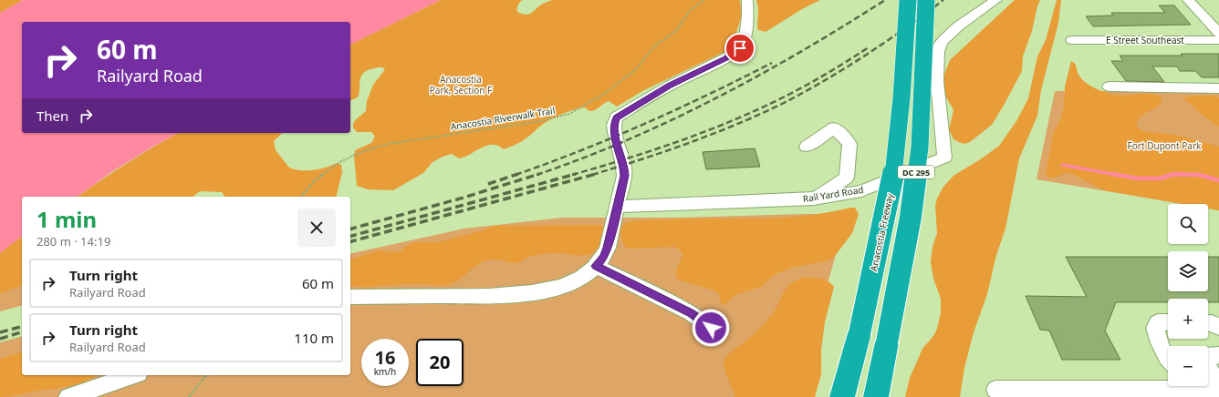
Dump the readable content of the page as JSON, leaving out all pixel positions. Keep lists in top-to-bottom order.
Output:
{
  "streets": {
    "highway": ["DC 295", "Anacostia Freeway"],
    "street": ["E Street Southeast", "Rail Yard Road"],
    "path": ["Anacostia Riverwalk Trail"]
  },
  "parks": ["Anacostia Park, Section F", "Fort Dupont Park"],
  "page": {
    "turn": ["60 m", "Railyard Road"],
    "then": "Then",
    "heading": ["1 min", "280 m · 14:19"],
    "map_buttons": ["+", "−"],
    "list": [
      {
        "name": "Turn right",
        "note": "Railyard Road",
        "value": "60 m"
      },
      {
        "name": "Turn right",
        "note": "Railyard Road",
        "value": "110 m"
      }
    ],
    "speed": "16 km/h",
    "limit": "20"
  }
}
